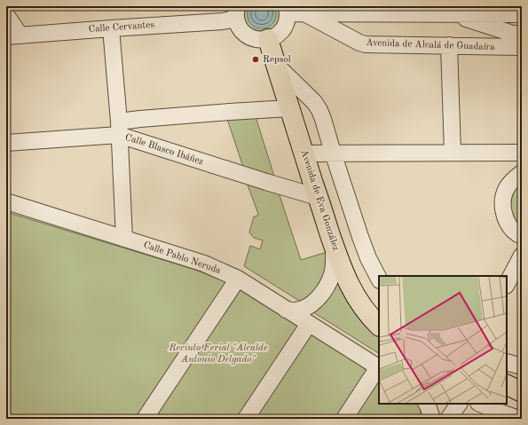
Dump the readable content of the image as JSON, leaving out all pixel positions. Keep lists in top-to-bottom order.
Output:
{
  "streets": {
    "main road": ["Avenida de Eva González"],
    "street": [
      "Calle Cervantes",
      "Avenida de Alcalá de Guadaíra",
      "Calle Blasco Ibáñez",
      "Calle Pablo Neruda"
    ]
  },
  "crossings": [
    ["Calle Blasco Ibáñez", "Avenida de Eva González"]
  ],
  "parks": ["Recinto Ferial \"Alcalde Antonio Delgado\""],
  "places": ["Repsol"]
}
